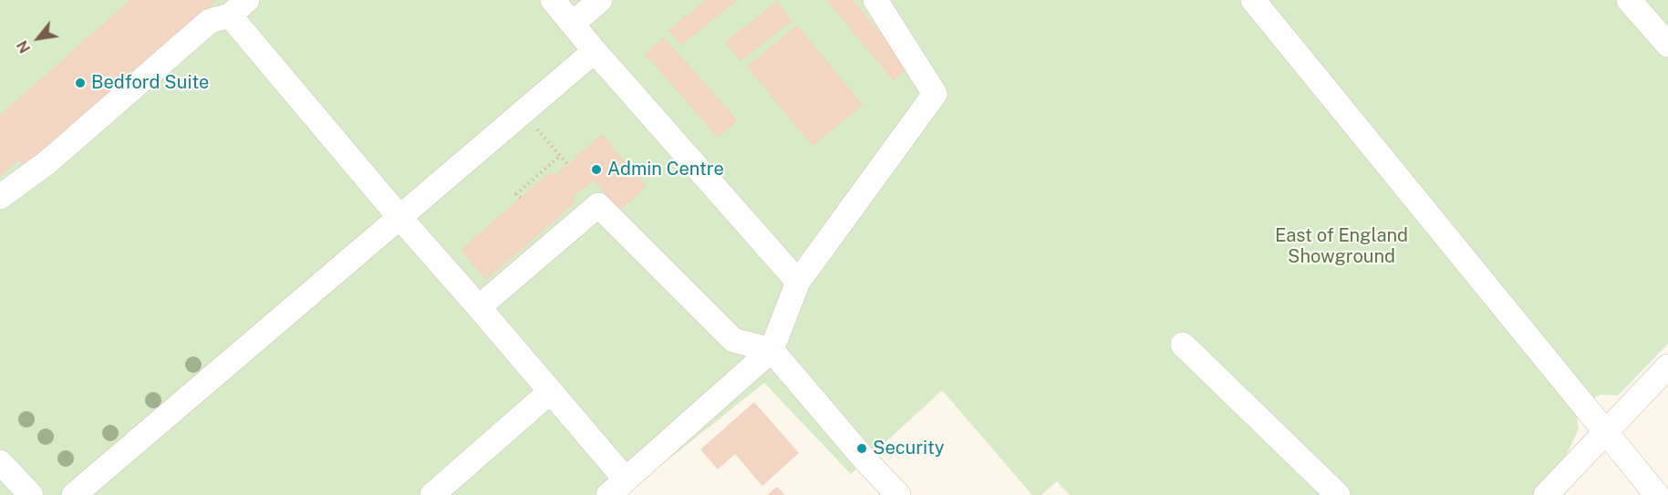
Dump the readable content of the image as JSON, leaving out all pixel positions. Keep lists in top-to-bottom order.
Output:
{
  "parks": ["East of England Showground"],
  "places": ["Bedford Suite", "Admin Centre", "Security"],
  "north": "bottom left"
}
